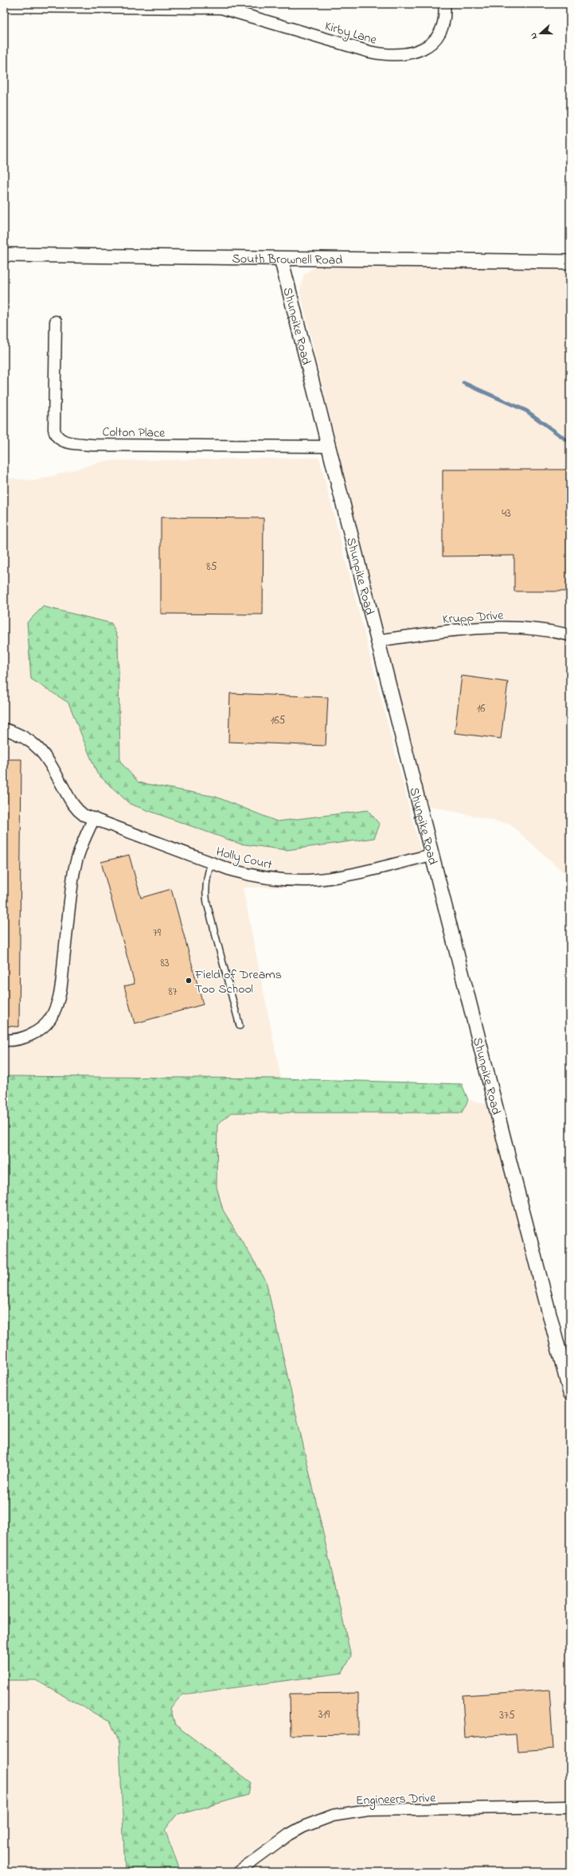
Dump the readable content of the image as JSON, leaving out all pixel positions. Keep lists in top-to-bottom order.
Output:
{
  "streets": {
    "street": [
      "Kirby Lane",
      "South Brownell Road",
      "Shunpike Road",
      "Colton Place",
      "Krupp Drive",
      "Holly Court",
      "Engineers Drive"
    ]
  },
  "crossings": [
    ["South Brownell Road", "Shunpike Road"],
    ["Shunpike Road", "Colton Place"],
    ["Shunpike Road", "Krupp Drive"],
    ["Shunpike Road", "Holly Court"]
  ],
  "places": ["Field of Dreams Too School"],
  "house_numbers": [
    "43",
    "85",
    "16",
    "165",
    "79",
    "83",
    "87",
    "319",
    "375"
  ],
  "north": "left"
}
